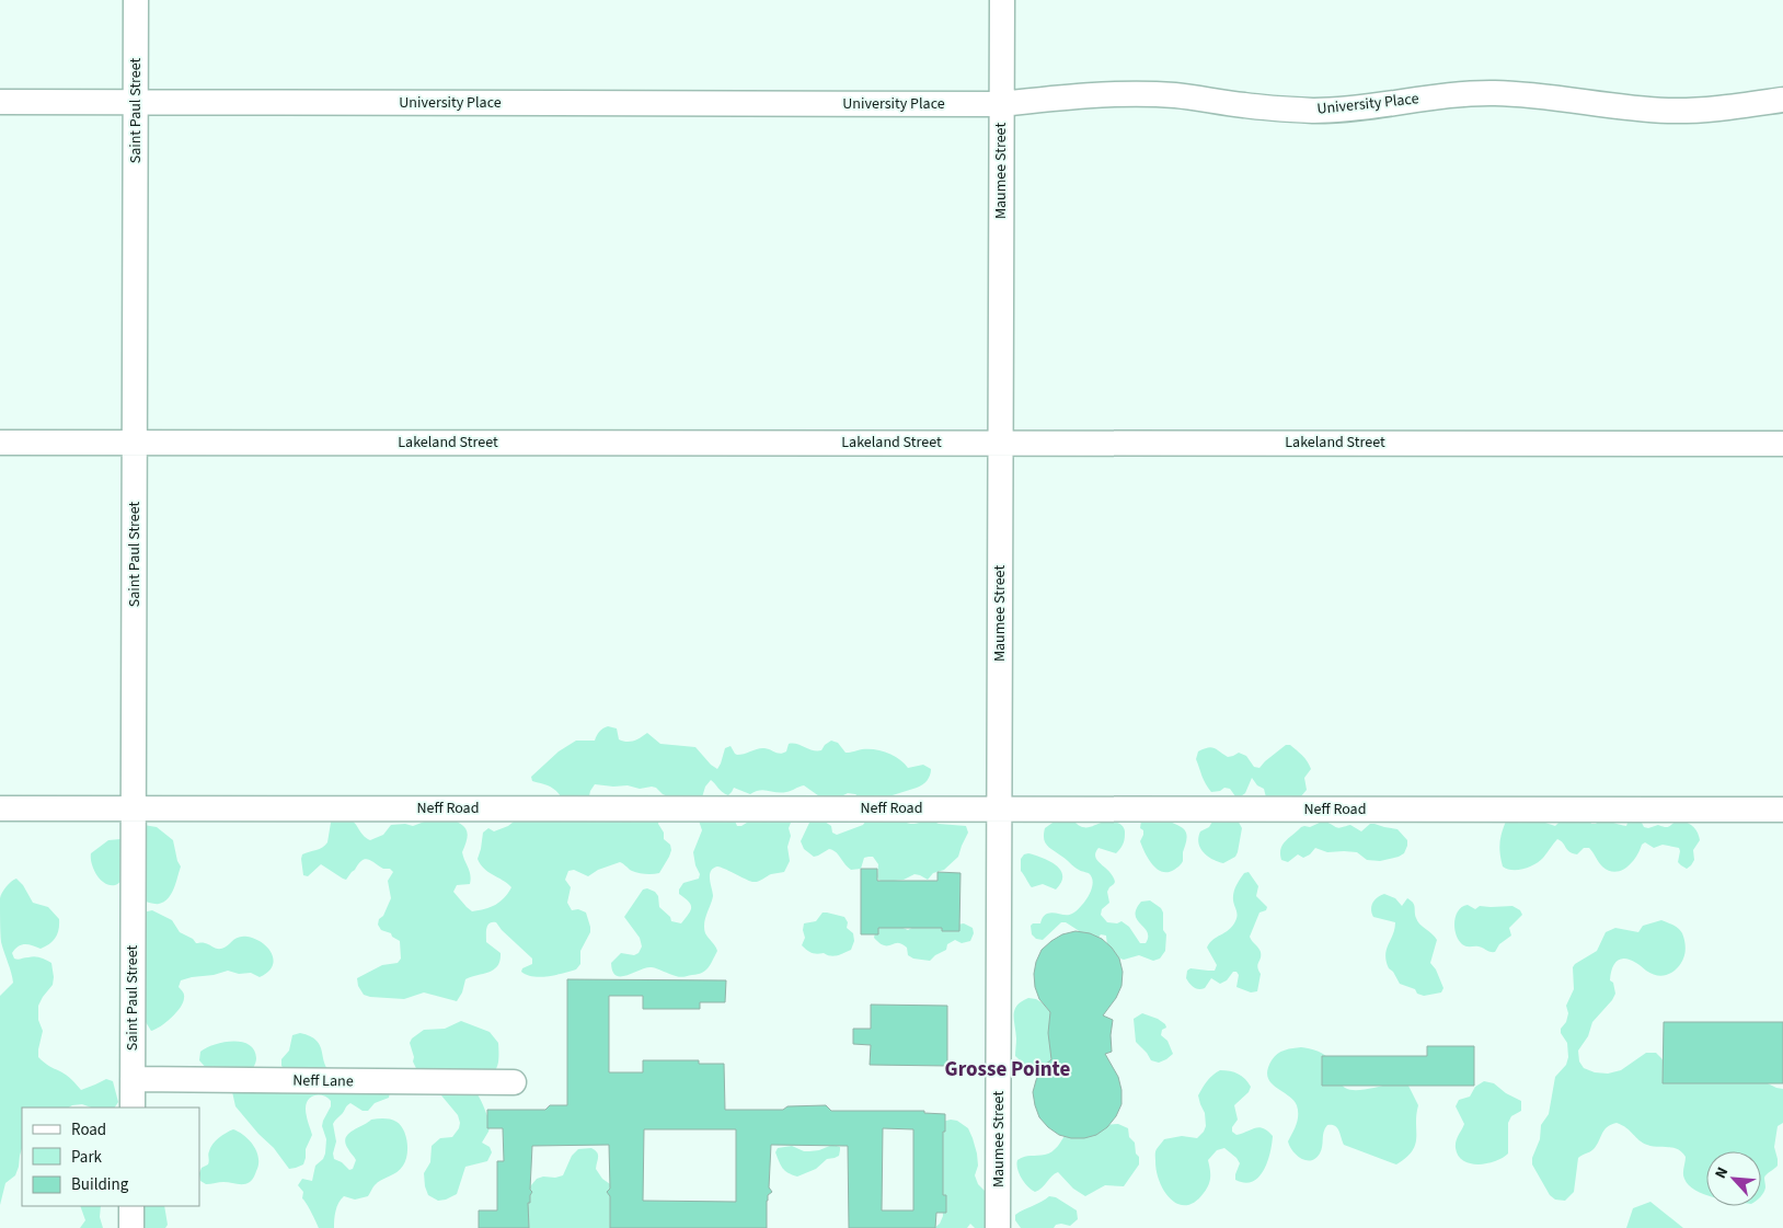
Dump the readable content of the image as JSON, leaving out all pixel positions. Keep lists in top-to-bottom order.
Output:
{
  "streets": {
    "street": [
      "University Place",
      "Saint Paul Street",
      "Maumee Street",
      "Lakeland Street",
      "Neff Road",
      "Neff Lane"
    ]
  },
  "crossings": [
    ["University Place", "Saint Paul Street"],
    ["University Place", "Maumee Street"],
    ["Saint Paul Street", "Lakeland Street"],
    ["Saint Paul Street", "Neff Road"],
    ["Saint Paul Street", "Neff Lane"],
    ["Maumee Street", "Lakeland Street"],
    ["Maumee Street", "Neff Road"]
  ],
  "districts": ["Grosse Pointe"],
  "legend": ["Road", "Park", "Building"],
  "north": "top left"
}
